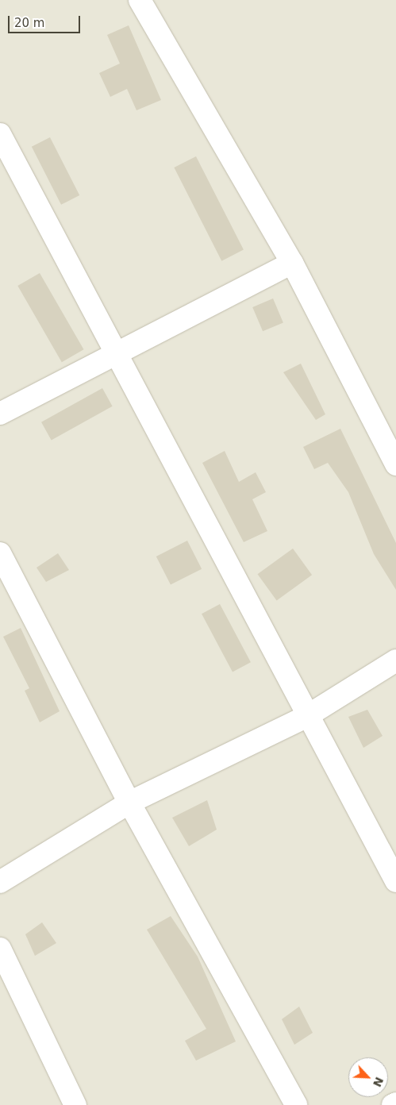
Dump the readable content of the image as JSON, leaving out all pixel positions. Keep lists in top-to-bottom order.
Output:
{
  "scale_bar": "20 m",
  "north": "bottom right"
}
